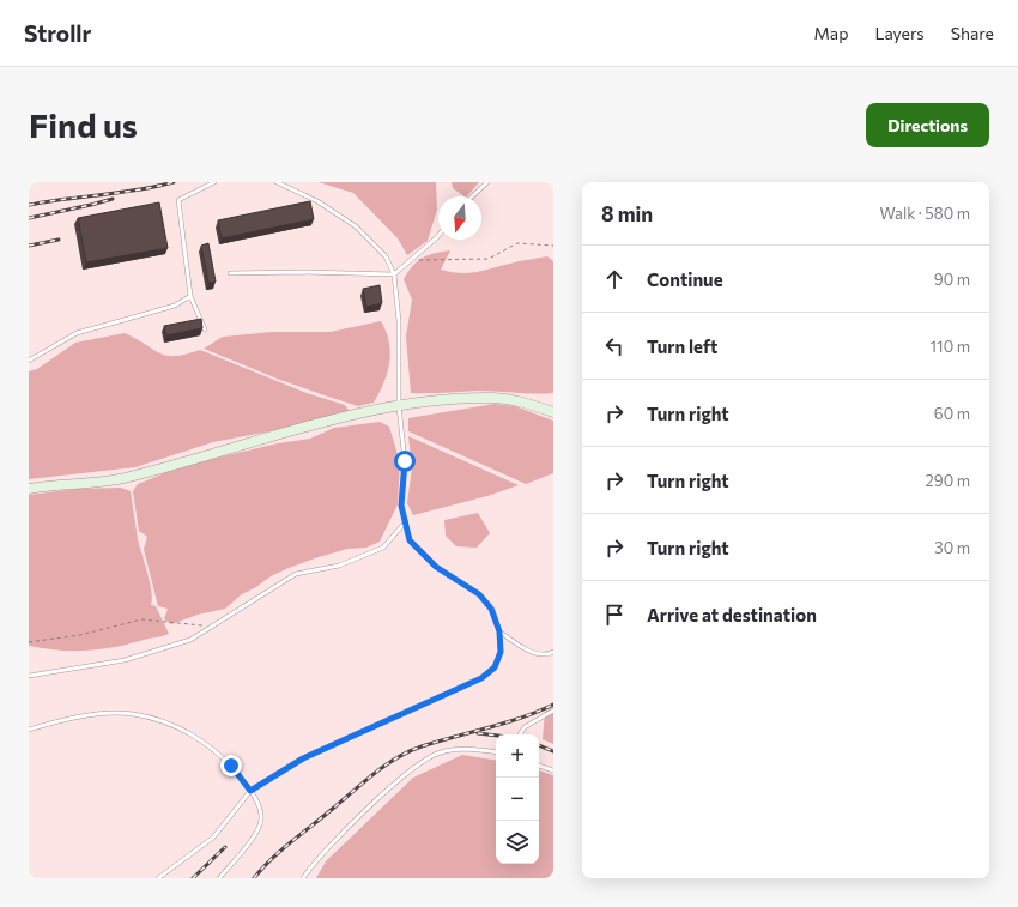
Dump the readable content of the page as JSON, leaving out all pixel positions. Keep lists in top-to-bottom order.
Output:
{
  "north": "bottom",
  "page": {
    "header": "Strollr",
    "nav": ["Map", "Layers", "Share"],
    "buttons": "Directions",
    "title": "Find us",
    "heading": ["8 min", "Walk · 580 m"],
    "list": [
      ["Continue", "90 m"],
      ["Turn left", "110 m"],
      ["Turn right", "60 m"],
      ["Turn right", "290 m"],
      ["Turn right", "30 m"],
      "Arrive at destination"
    ],
    "map_buttons": ["+", "−"]
  }
}
